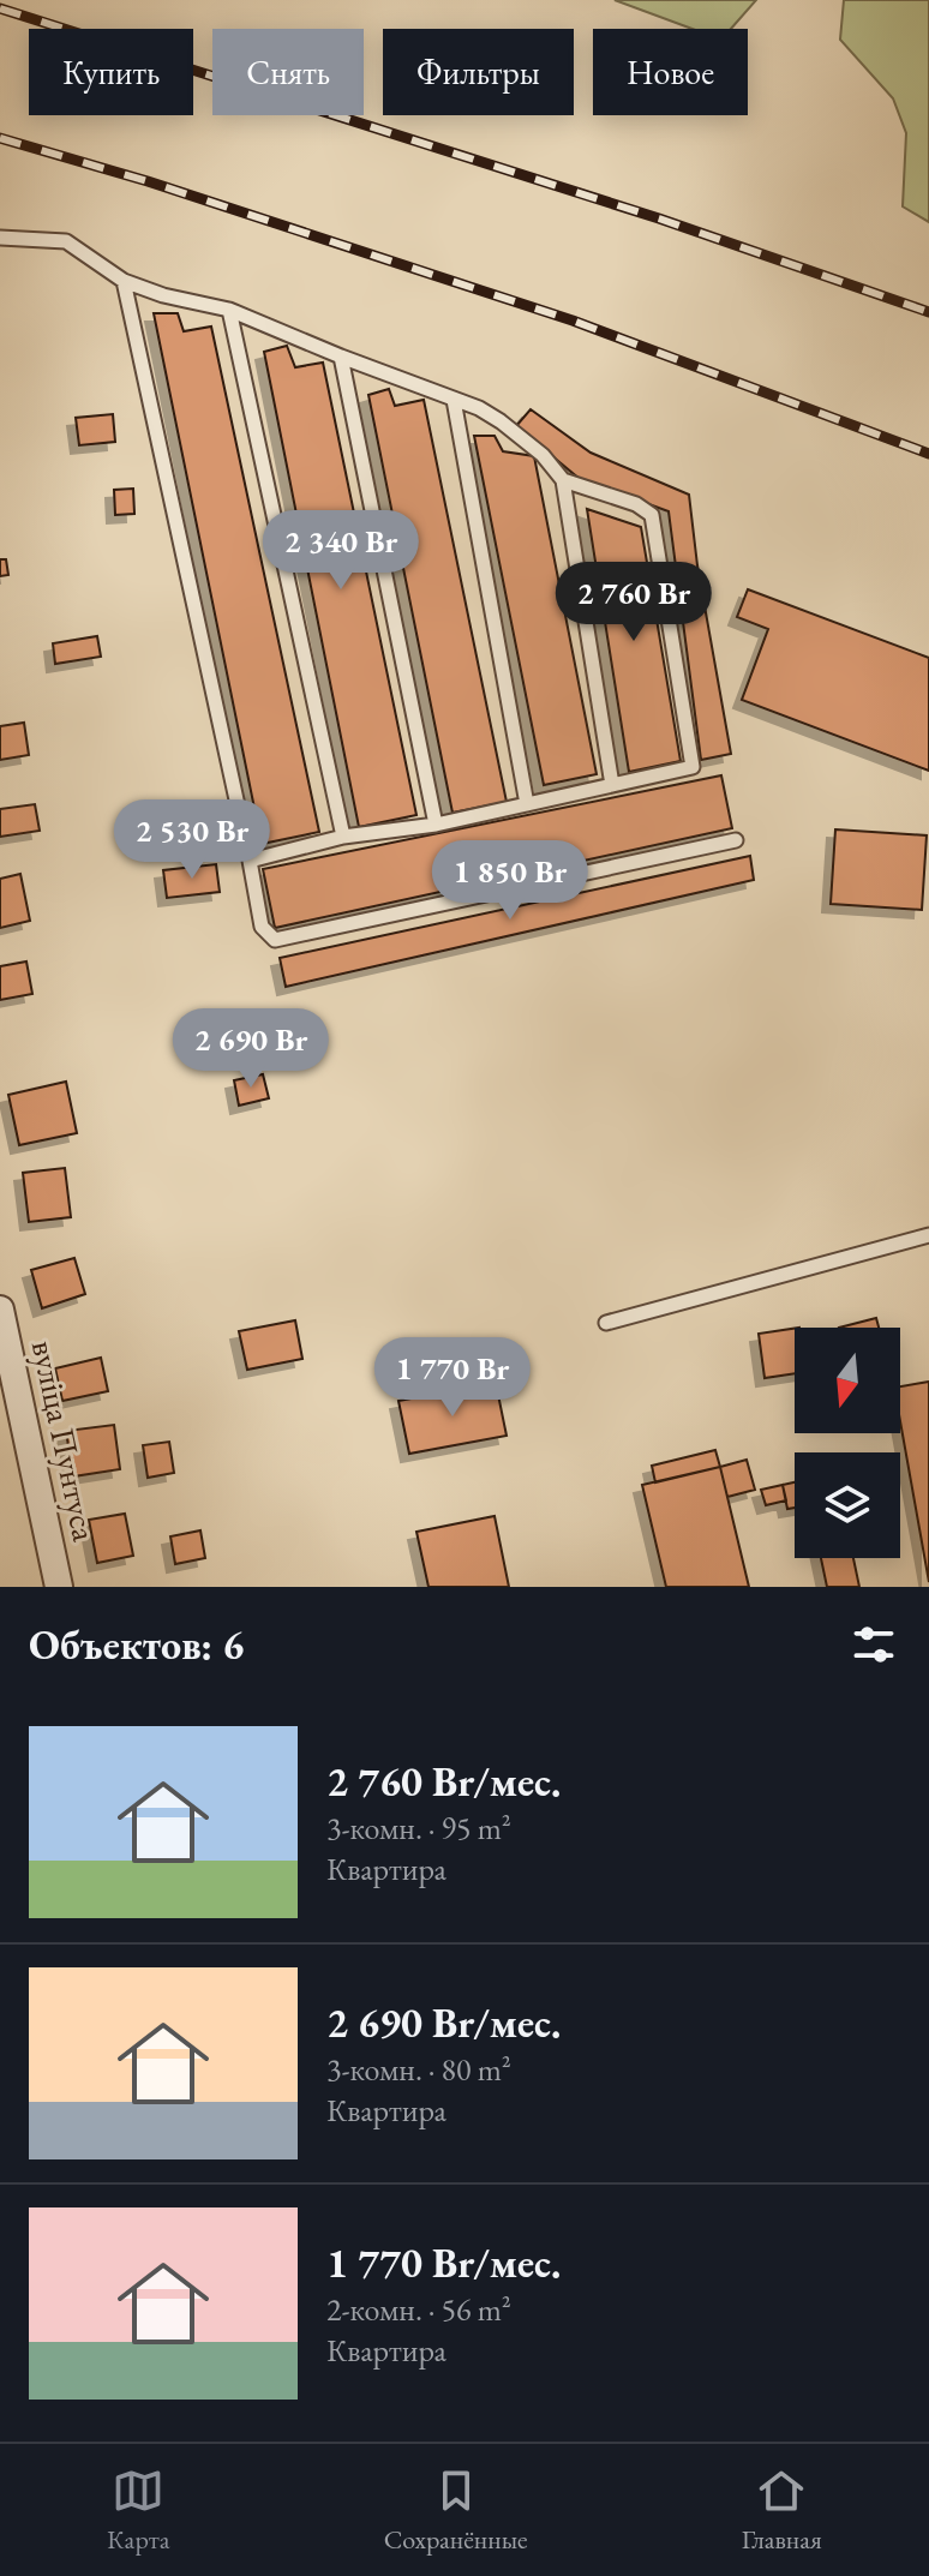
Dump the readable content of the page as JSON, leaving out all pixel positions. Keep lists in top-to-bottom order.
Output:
{
  "streets": {
    "street": ["вуліца Пунтуса"]
  },
  "north": "bottom",
  "page": {
    "chip": [
      "Купить",
      "Снять",
      "Фильтры",
      "Новое"
    ],
    "price": [
      "2 340 Br",
      "2 760 Br",
      "2 530 Br",
      "1 850 Br",
      "2 690 Br",
      "1 770 Br"
    ],
    "heading": "Объектов: 6",
    "list": [
      {
        "name": "2 760 Br/мес.",
        "note": "3-комн. · 95 m² · Квартира"
      },
      {
        "name": "2 690 Br/мес.",
        "note": "3-комн. · 80 m² · Квартира"
      },
      {
        "name": "1 770 Br/мес.",
        "note": "2-комн. · 56 m² · Квартира"
      }
    ],
    "tabs": ["Карта", "Сохранённые", "Главная"]
  }
}
